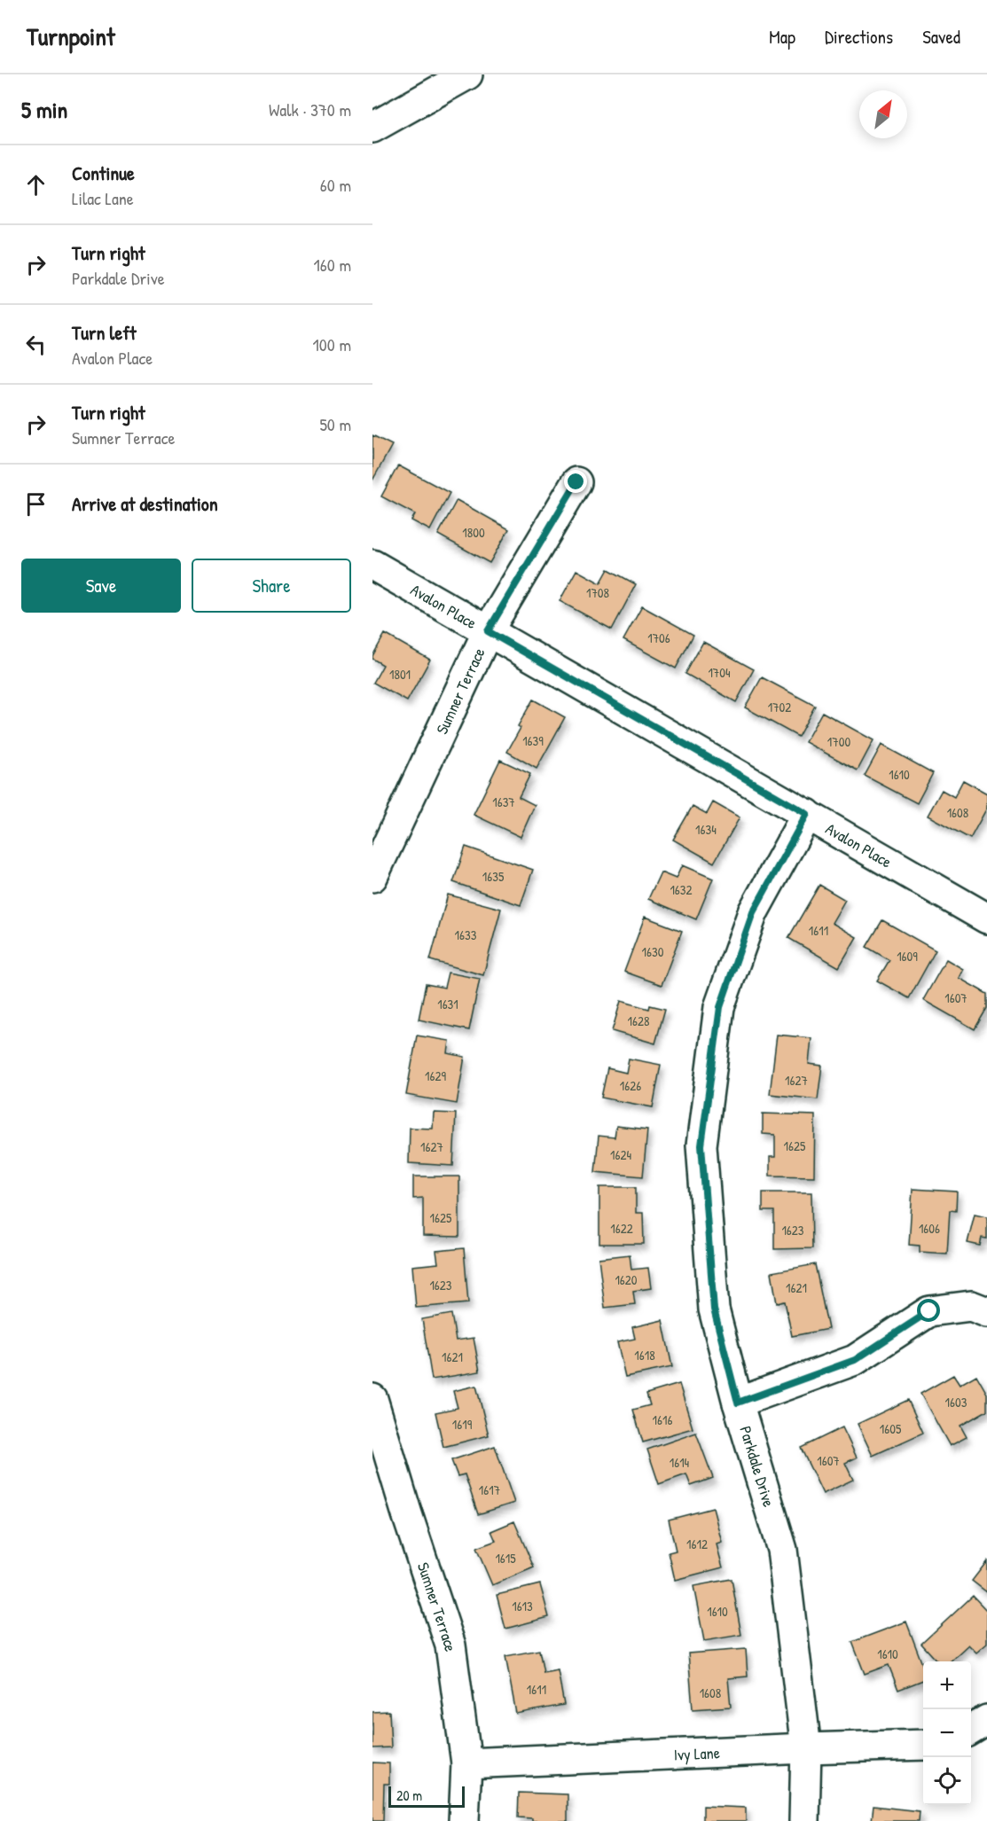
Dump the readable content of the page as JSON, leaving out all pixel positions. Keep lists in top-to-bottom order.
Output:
{
  "streets": {
    "street": [
      "Avalon Place",
      "Sumner Terrace",
      "Parkdale Drive",
      "Ivy Lane"
    ]
  },
  "crossings": [
    ["Avalon Place", "Sumner Terrace"],
    ["Avalon Place", "Parkdale Drive"],
    ["Sumner Terrace", "Ivy Lane"],
    ["Parkdale Drive", "Ivy Lane"]
  ],
  "house_numbers": [
    "1800",
    "1708",
    "1706",
    "1704",
    "1801",
    "1702",
    "1639",
    "1700",
    "1610",
    "1637",
    "1608",
    "1634",
    "1635",
    "1632",
    "1611",
    "1633",
    "1630",
    "1609",
    "1607",
    "1631",
    "1628",
    "1629",
    "1627",
    "1626",
    "1625",
    "1627",
    "1624",
    "1625",
    "1622",
    "1606",
    "1623",
    "1620",
    "1623",
    "1621",
    "1618",
    "1621",
    "1603",
    "1616",
    "1619",
    "1605",
    "1607",
    "1614",
    "1617",
    "1612",
    "1615",
    "1613",
    "1610",
    "1610",
    "1611",
    "1608"
  ],
  "scale_bar": "20 m",
  "north": "top right",
  "page": {
    "header": "Turnpoint",
    "nav": ["Map", "Directions", "Saved"],
    "heading": ["5 min", "Walk · 370 m"],
    "list": [
      ["Continue", "Lilac Lane", "60 m"],
      ["Turn right", "Parkdale Drive", "160 m"],
      ["Turn left", "Avalon Place", "100 m"],
      ["Turn right", "Sumner Terrace", "50 m"],
      "Arrive at destination"
    ],
    "buttons": ["Save", "Share"],
    "map_buttons": ["+", "−"],
    "scale": "20 m"
  }
}
